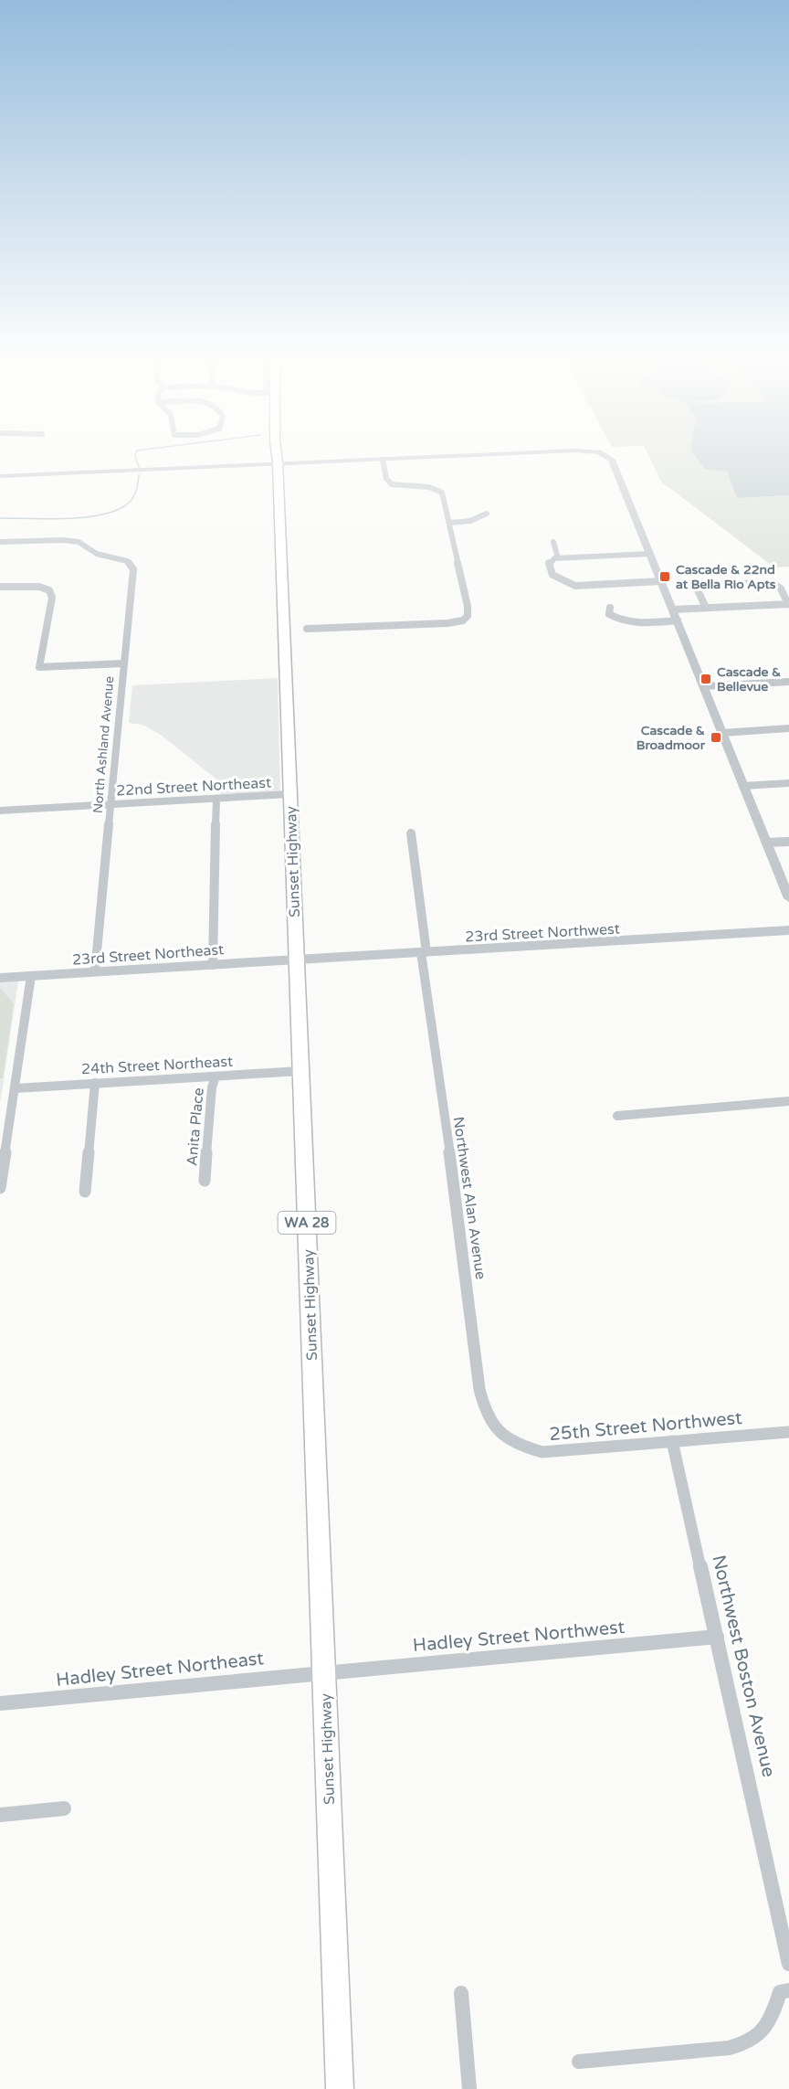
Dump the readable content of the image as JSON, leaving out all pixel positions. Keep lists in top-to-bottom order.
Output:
{
  "streets": {
    "highway": ["Sunset Highway", "WA 28"],
    "street": [
      "North Ashland Avenue",
      "22nd Street Northeast",
      "23rd Street Northwest",
      "23rd Street Northeast",
      "24th Street Northeast",
      "Anita Place",
      "Northwest Alan Avenue",
      "25th Street Northwest",
      "Hadley Street Northwest",
      "Northwest Boston Avenue",
      "Hadley Street Northeast"
    ]
  },
  "crossings": [
    ["North Ashland Avenue", "22nd Street Northeast"],
    ["North Ashland Avenue", "23rd Street Northeast"],
    ["22nd Street Northeast", "Sunset Highway"],
    ["Sunset Highway", "23rd Street Northwest"],
    ["Sunset Highway", "23rd Street Northeast"],
    ["Sunset Highway", "24th Street Northeast"],
    ["Sunset Highway", "Hadley Street Northwest"],
    ["Sunset Highway", "Hadley Street Northeast"],
    ["23rd Street Northwest", "23rd Street Northeast"],
    ["23rd Street Northwest", "Northwest Alan Avenue"],
    ["24th Street Northeast", "Anita Place"],
    ["Northwest Alan Avenue", "25th Street Northwest"],
    ["25th Street Northwest", "Northwest Boston Avenue"],
    ["Hadley Street Northwest", "Northwest Boston Avenue"],
    ["Hadley Street Northwest", "Hadley Street Northeast"]
  ],
  "places": {
    "transit": ["Cascade & 22nd at Bella Rio Apts", "Cascade & Bellevue", "Cascade & Broadmoor"]
  }
}
